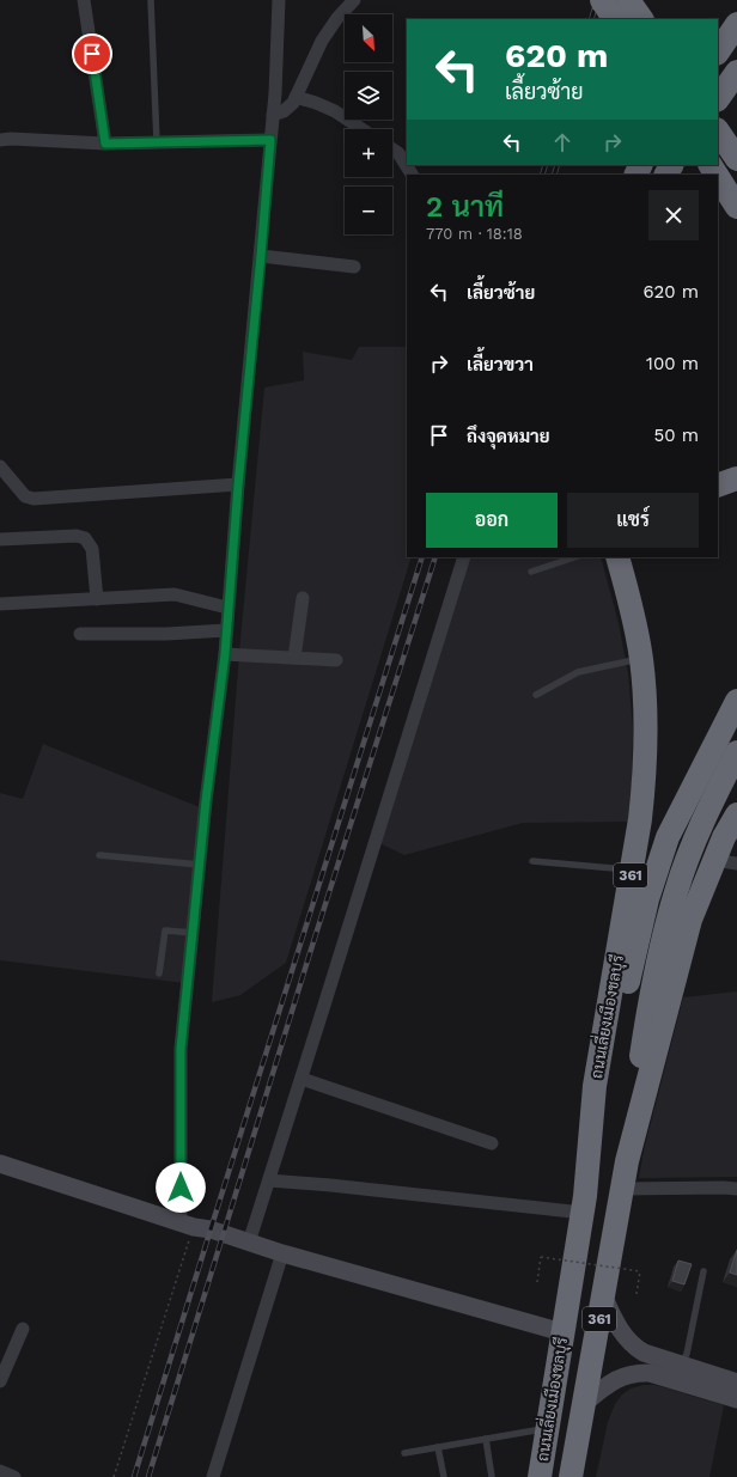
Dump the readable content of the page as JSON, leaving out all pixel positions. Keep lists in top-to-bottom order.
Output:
{
  "streets": {
    "highway": ["361", "ถนนเลี่ยงเมืองชลบุรี"]
  },
  "north": "bottom right",
  "page": {
    "map_buttons": ["+", "−"],
    "turn": ["620 m", "เลี้ยวซ้าย"],
    "heading": ["2 นาที", "770 m · 18:18"],
    "list": [
      {
        "name": "เลี้ยวซ้าย",
        "value": "620 m"
      },
      {
        "name": "เลี้ยวขวา",
        "value": "100 m"
      },
      {
        "name": "ถึงจุดหมาย",
        "value": "50 m"
      }
    ],
    "buttons": ["ออก", "แชร์"]
  }
}
